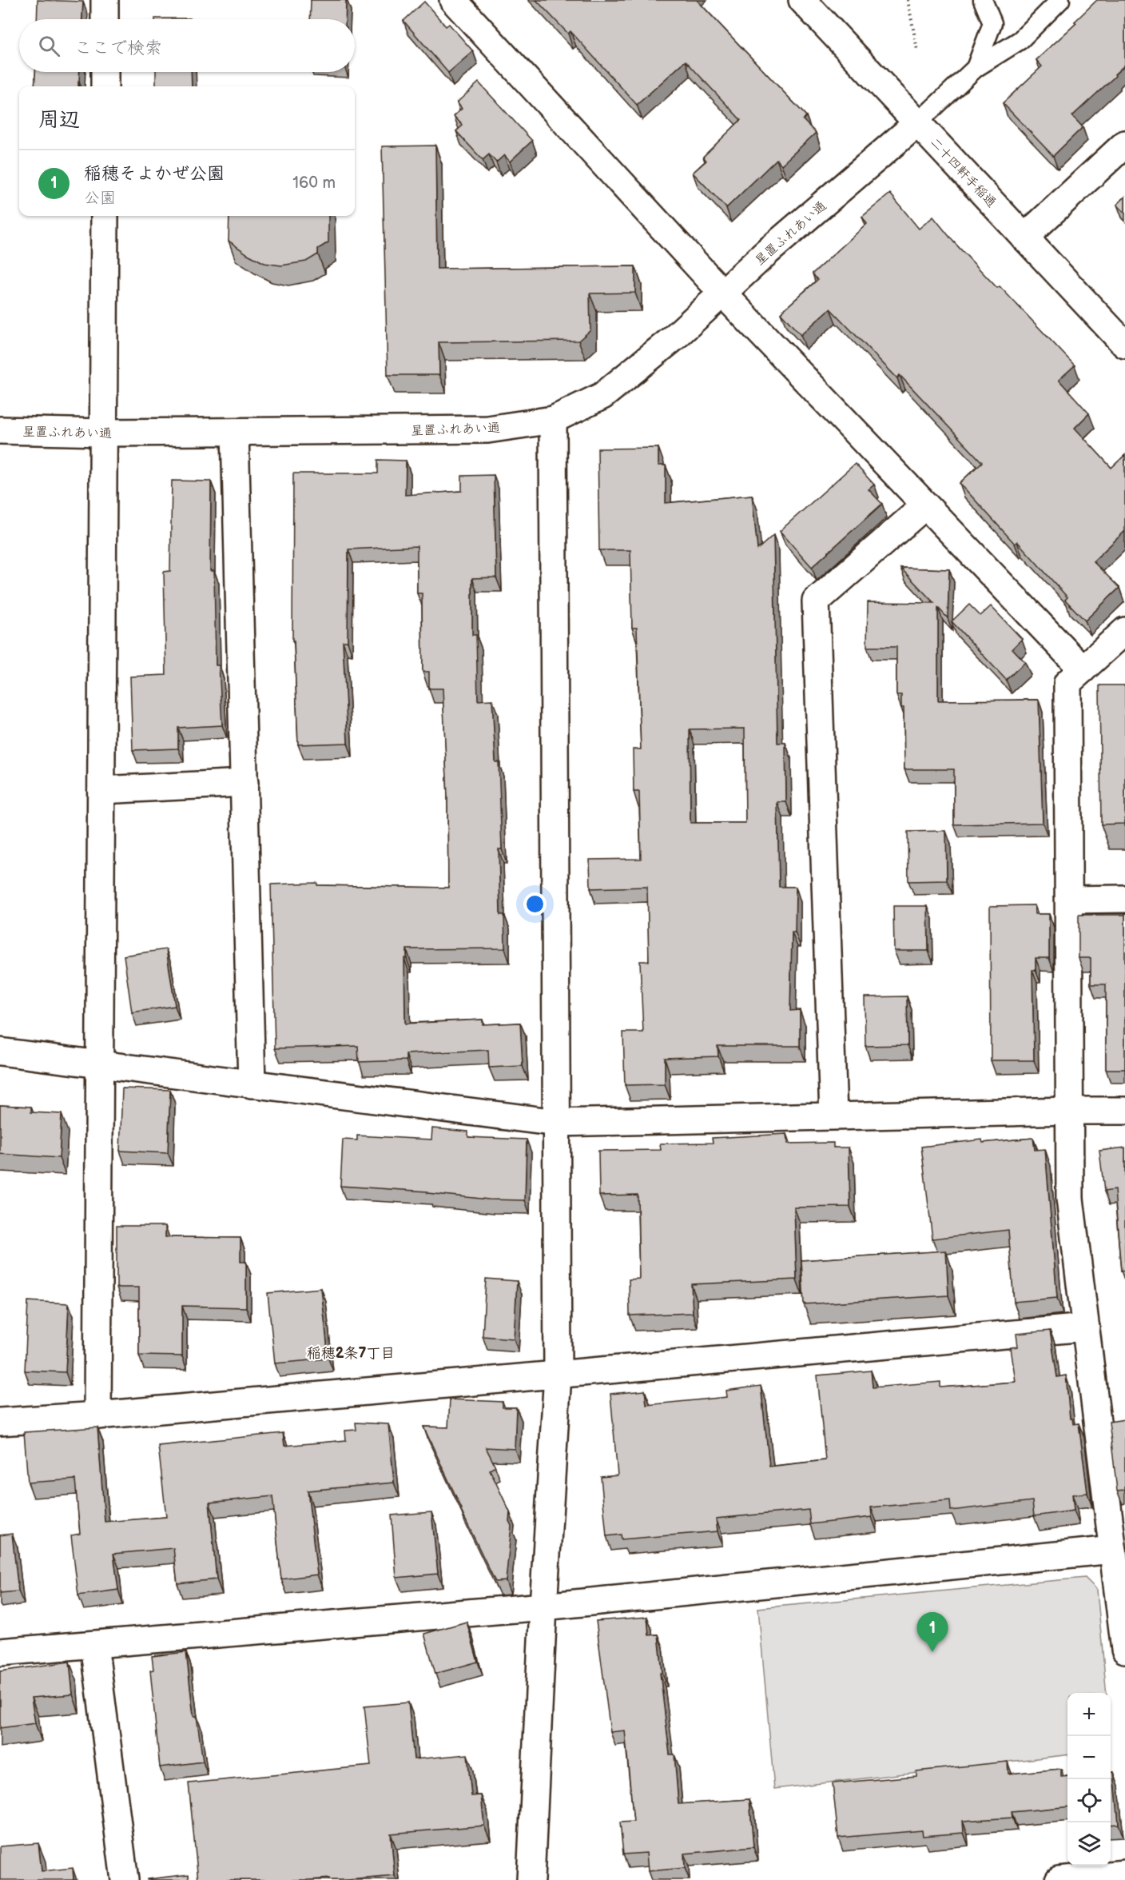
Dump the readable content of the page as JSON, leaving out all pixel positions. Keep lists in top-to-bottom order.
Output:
{
  "streets": {
    "street": ["二十四軒手稲通", "星置ふれあい通"]
  },
  "crossings": [
    ["二十四軒手稲通", "星置ふれあい通"]
  ],
  "districts": ["稲穂2条7丁目"],
  "page": {
    "search": "ここで検索",
    "heading": "周辺",
    "list": [
      {
        "mark": "1",
        "name": "稲穂そよかぜ公園",
        "note": "公園",
        "value": "160 m"
      }
    ],
    "pins": "1",
    "map_buttons": ["+", "−"]
  }
}
